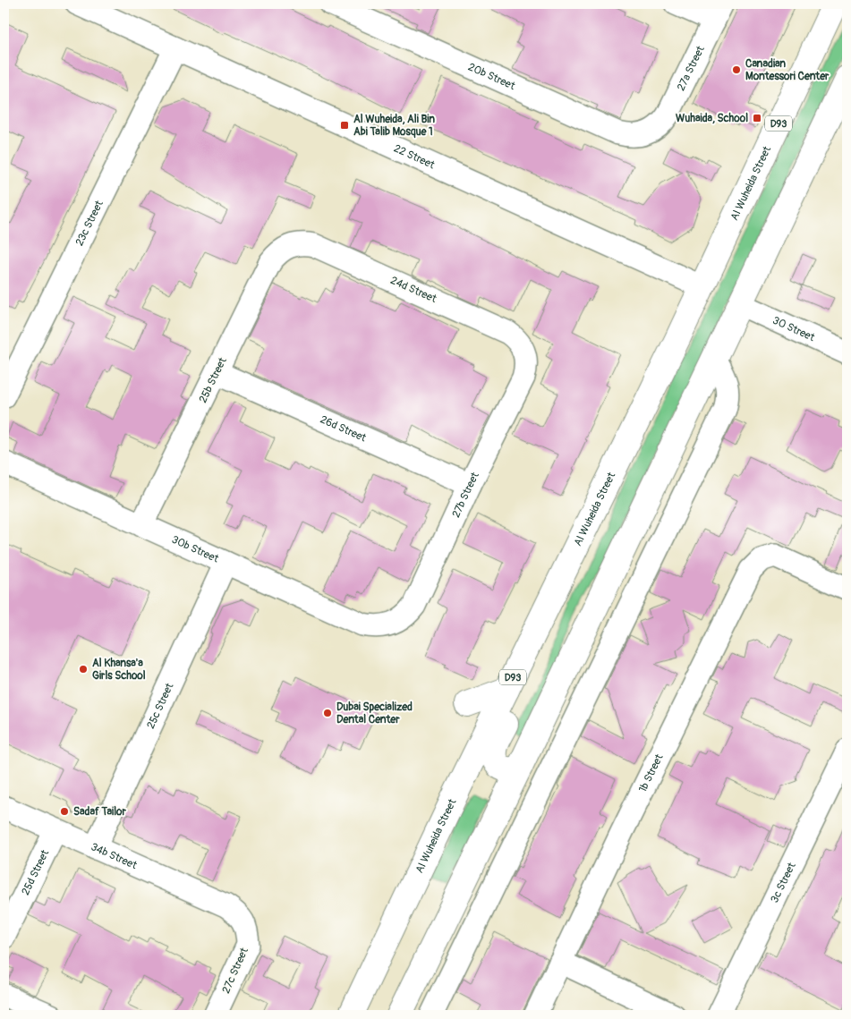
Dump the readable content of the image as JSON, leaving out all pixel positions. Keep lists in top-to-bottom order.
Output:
{
  "streets": {
    "main road": ["D93", "Al Wuheida Street"],
    "street": [
      "27a Street",
      "20b Street",
      "22 Street",
      "23c Street",
      "24d Street",
      "30 Street",
      "25b Street",
      "26d Street",
      "27b Street",
      "30b Street",
      "25c Street",
      "1b Street",
      "34b Street",
      "25d Street",
      "3c Street",
      "27c Street"
    ]
  },
  "crossings": [
    ["27a Street", "20b Street"],
    ["22 Street", "Al Wuheida Street"],
    ["22 Street", "23c Street"],
    ["24d Street", "25b Street"],
    ["24d Street", "27b Street"],
    ["25b Street", "26d Street"],
    ["25b Street", "30b Street"],
    ["26d Street", "27b Street"],
    ["27b Street", "30b Street"],
    ["30b Street", "25c Street"],
    ["25c Street", "34b Street"],
    ["34b Street", "25d Street"],
    ["34b Street", "27c Street"]
  ],
  "places": {
    "other": [
      "Canadian Montessori Center",
      "Al Khansa'a Girls School",
      "Dubai Specialized Dental Center",
      "Sadaf Tailor"
    ],
    "transit": ["Wuhaida, School", "Al Wuheida, Ali Bin Abi Talib Mosque 1"]
  }
}
